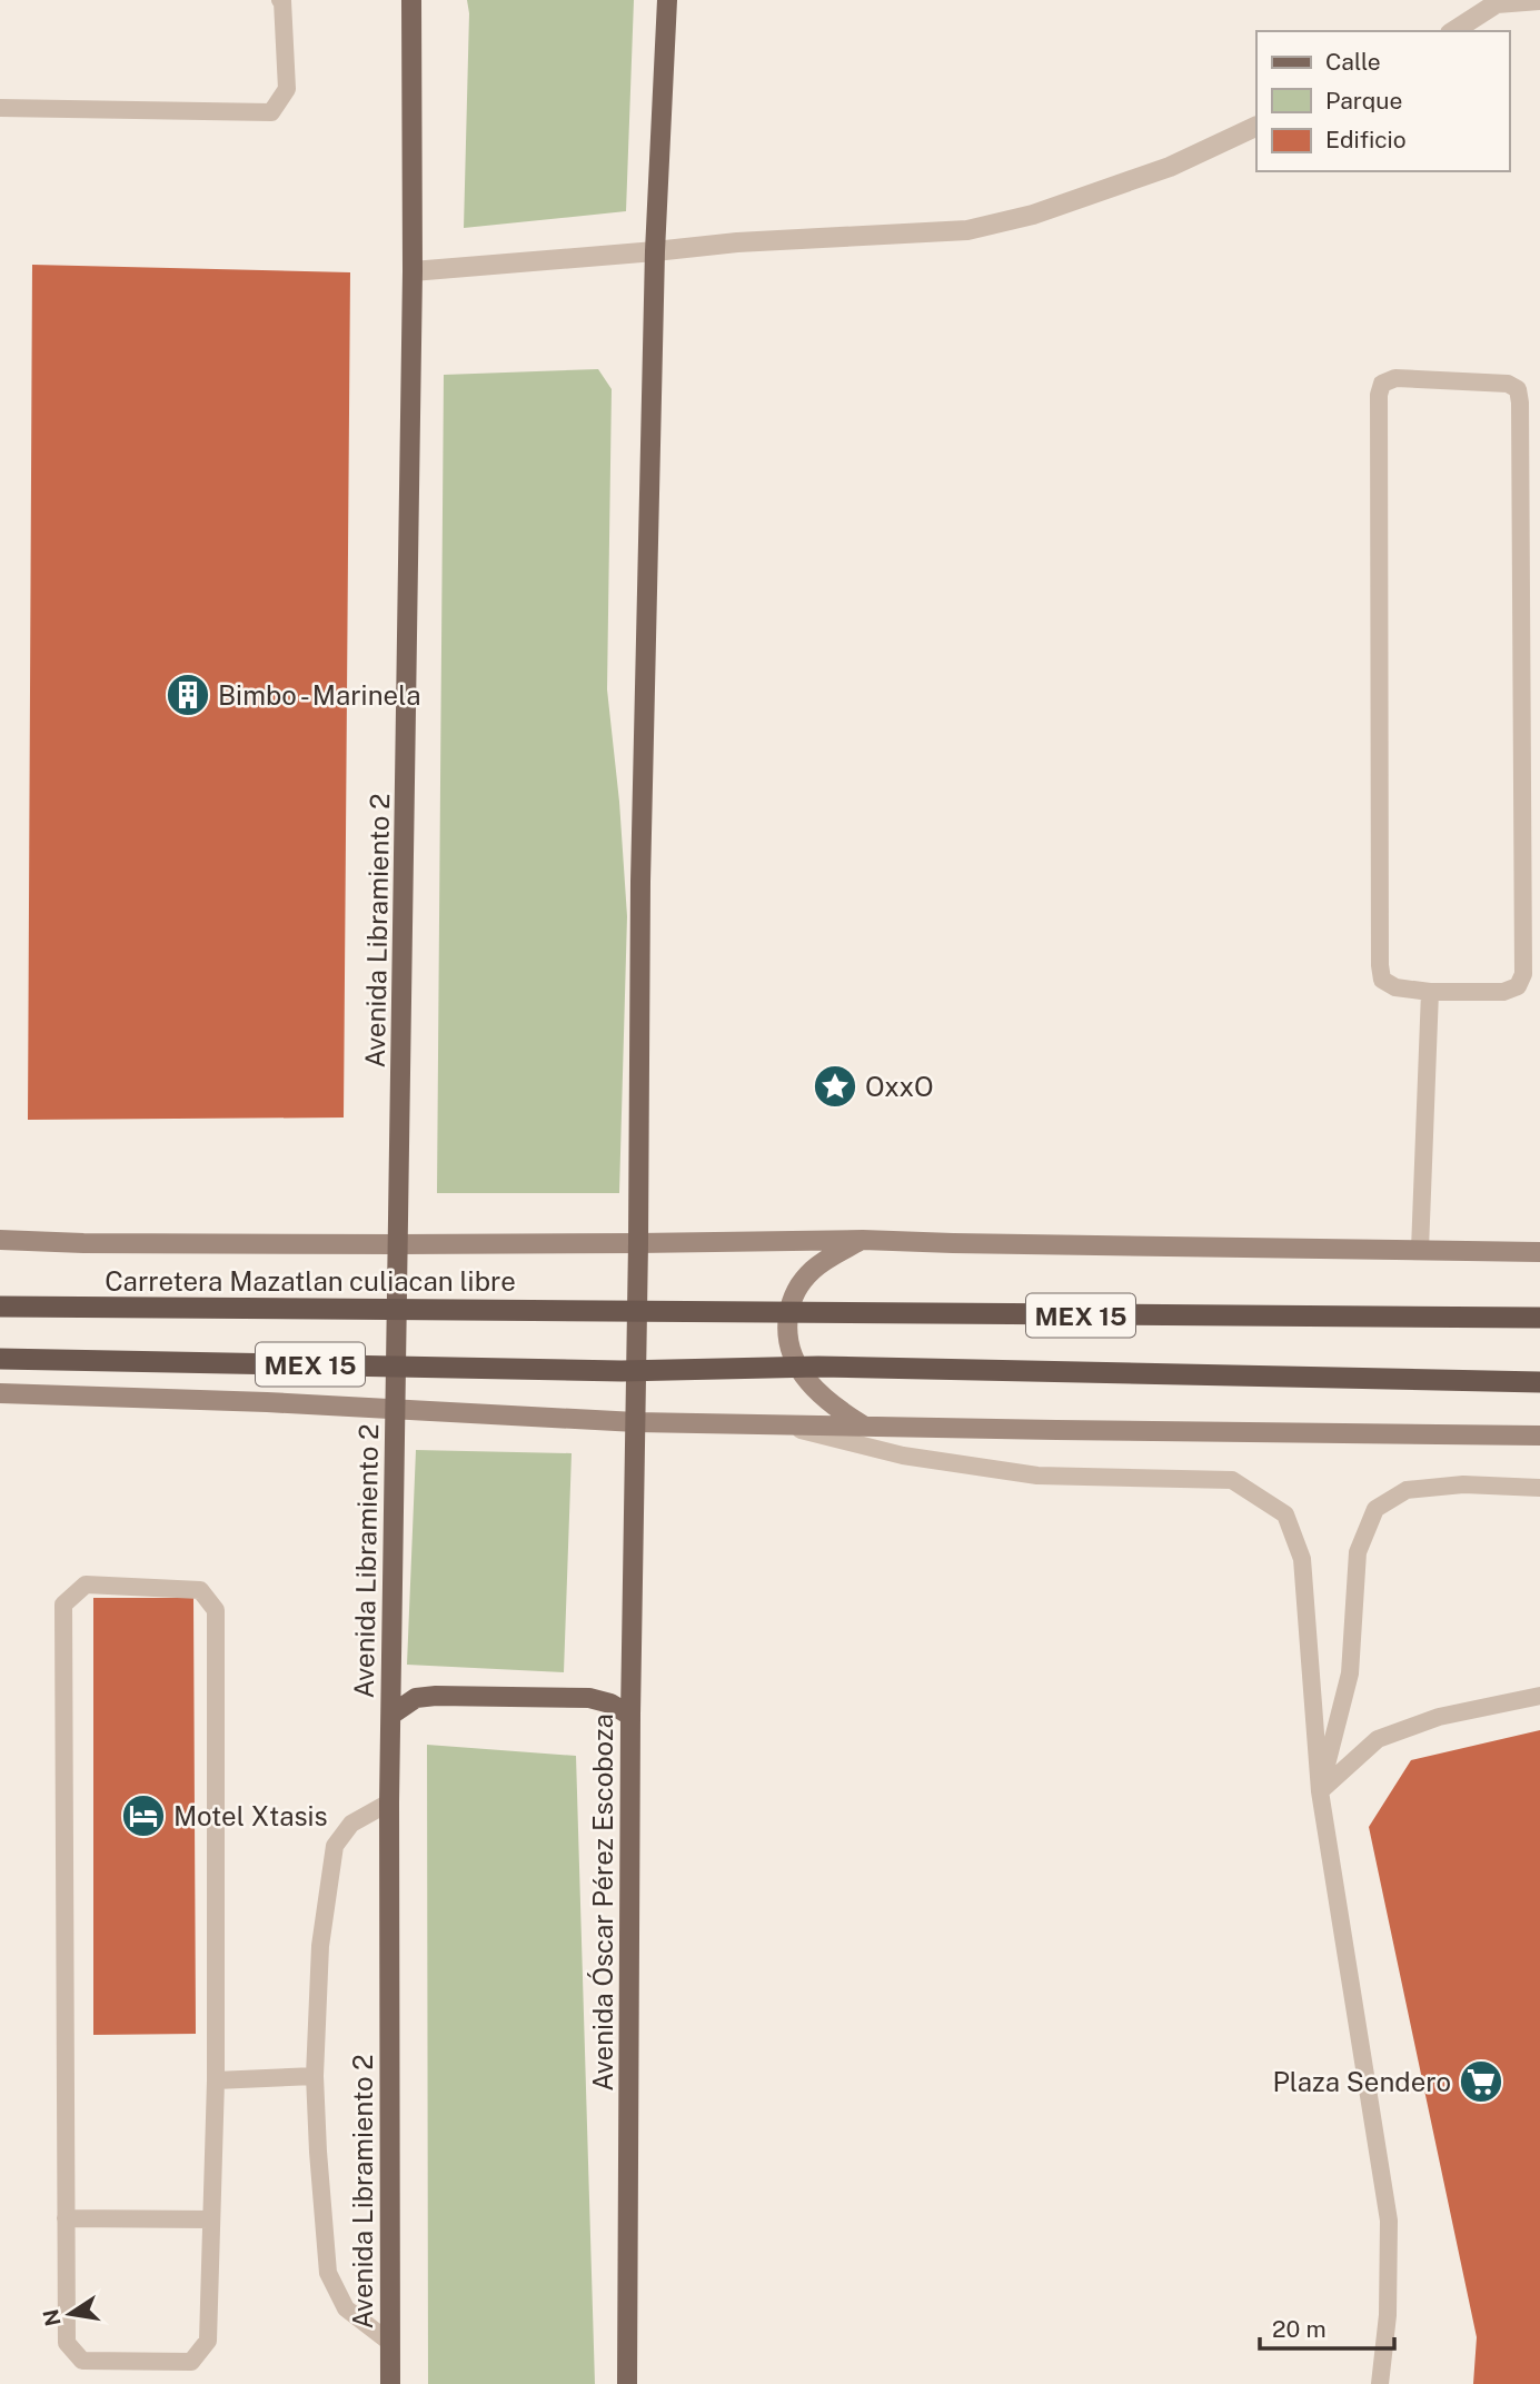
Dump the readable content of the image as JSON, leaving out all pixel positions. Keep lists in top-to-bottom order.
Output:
{
  "streets": {
    "highway": ["Carretera Mazatlan culiacan libre", "MEX 15"],
    "main road": ["Avenida Libramiento 2", "Avenida Óscar Pérez Escoboza"]
  },
  "places": {
    "building": ["Bimbo - Marinela"],
    "place": ["OxxO"],
    "hotel": ["Motel Xtasis"],
    "supermarket": ["Plaza Sendero"]
  },
  "legend": ["Calle", "Parque", "Edificio"],
  "scale_bar": "20 m",
  "north": "left"
}
